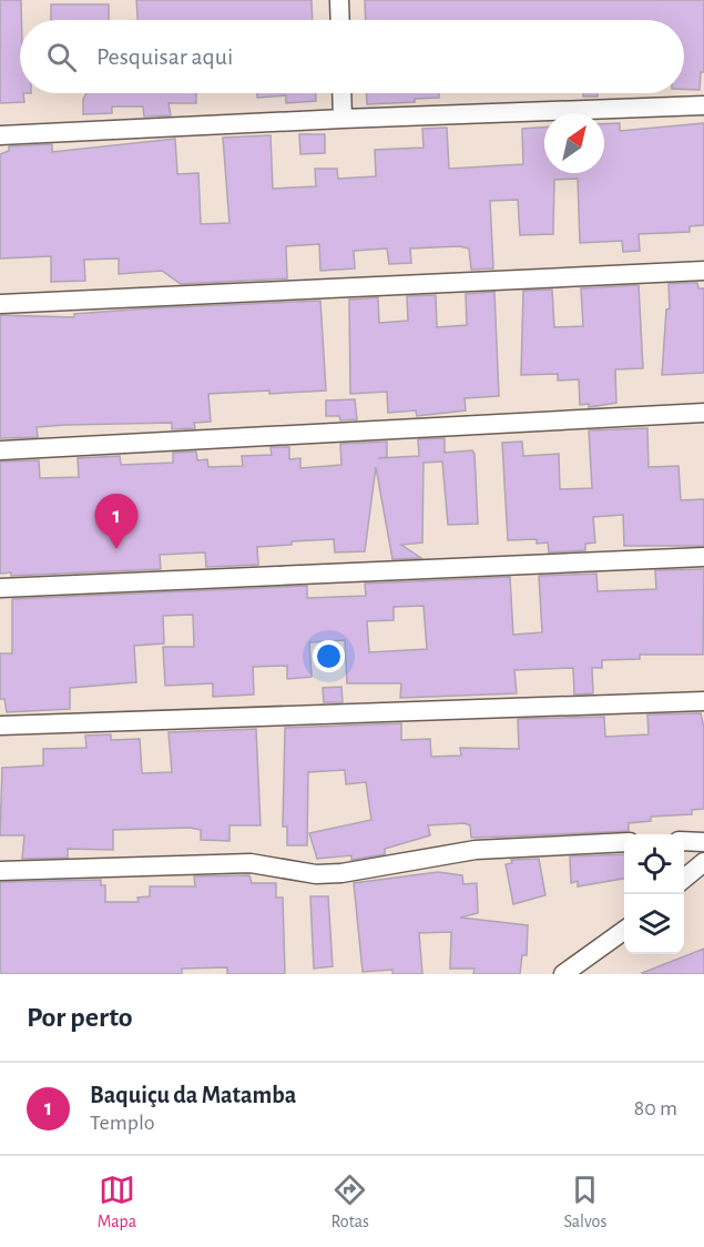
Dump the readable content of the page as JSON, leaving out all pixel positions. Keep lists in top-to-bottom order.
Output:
{
  "north": "top right",
  "page": {
    "search": "Pesquisar aqui",
    "pins": "1",
    "heading": "Por perto",
    "list": [
      {
        "mark": "1",
        "name": "Baquiçu da Matamba",
        "note": "Templo",
        "value": "80 m"
      }
    ],
    "nav": ["Mapa", "Rotas", "Salvos"]
  }
}
